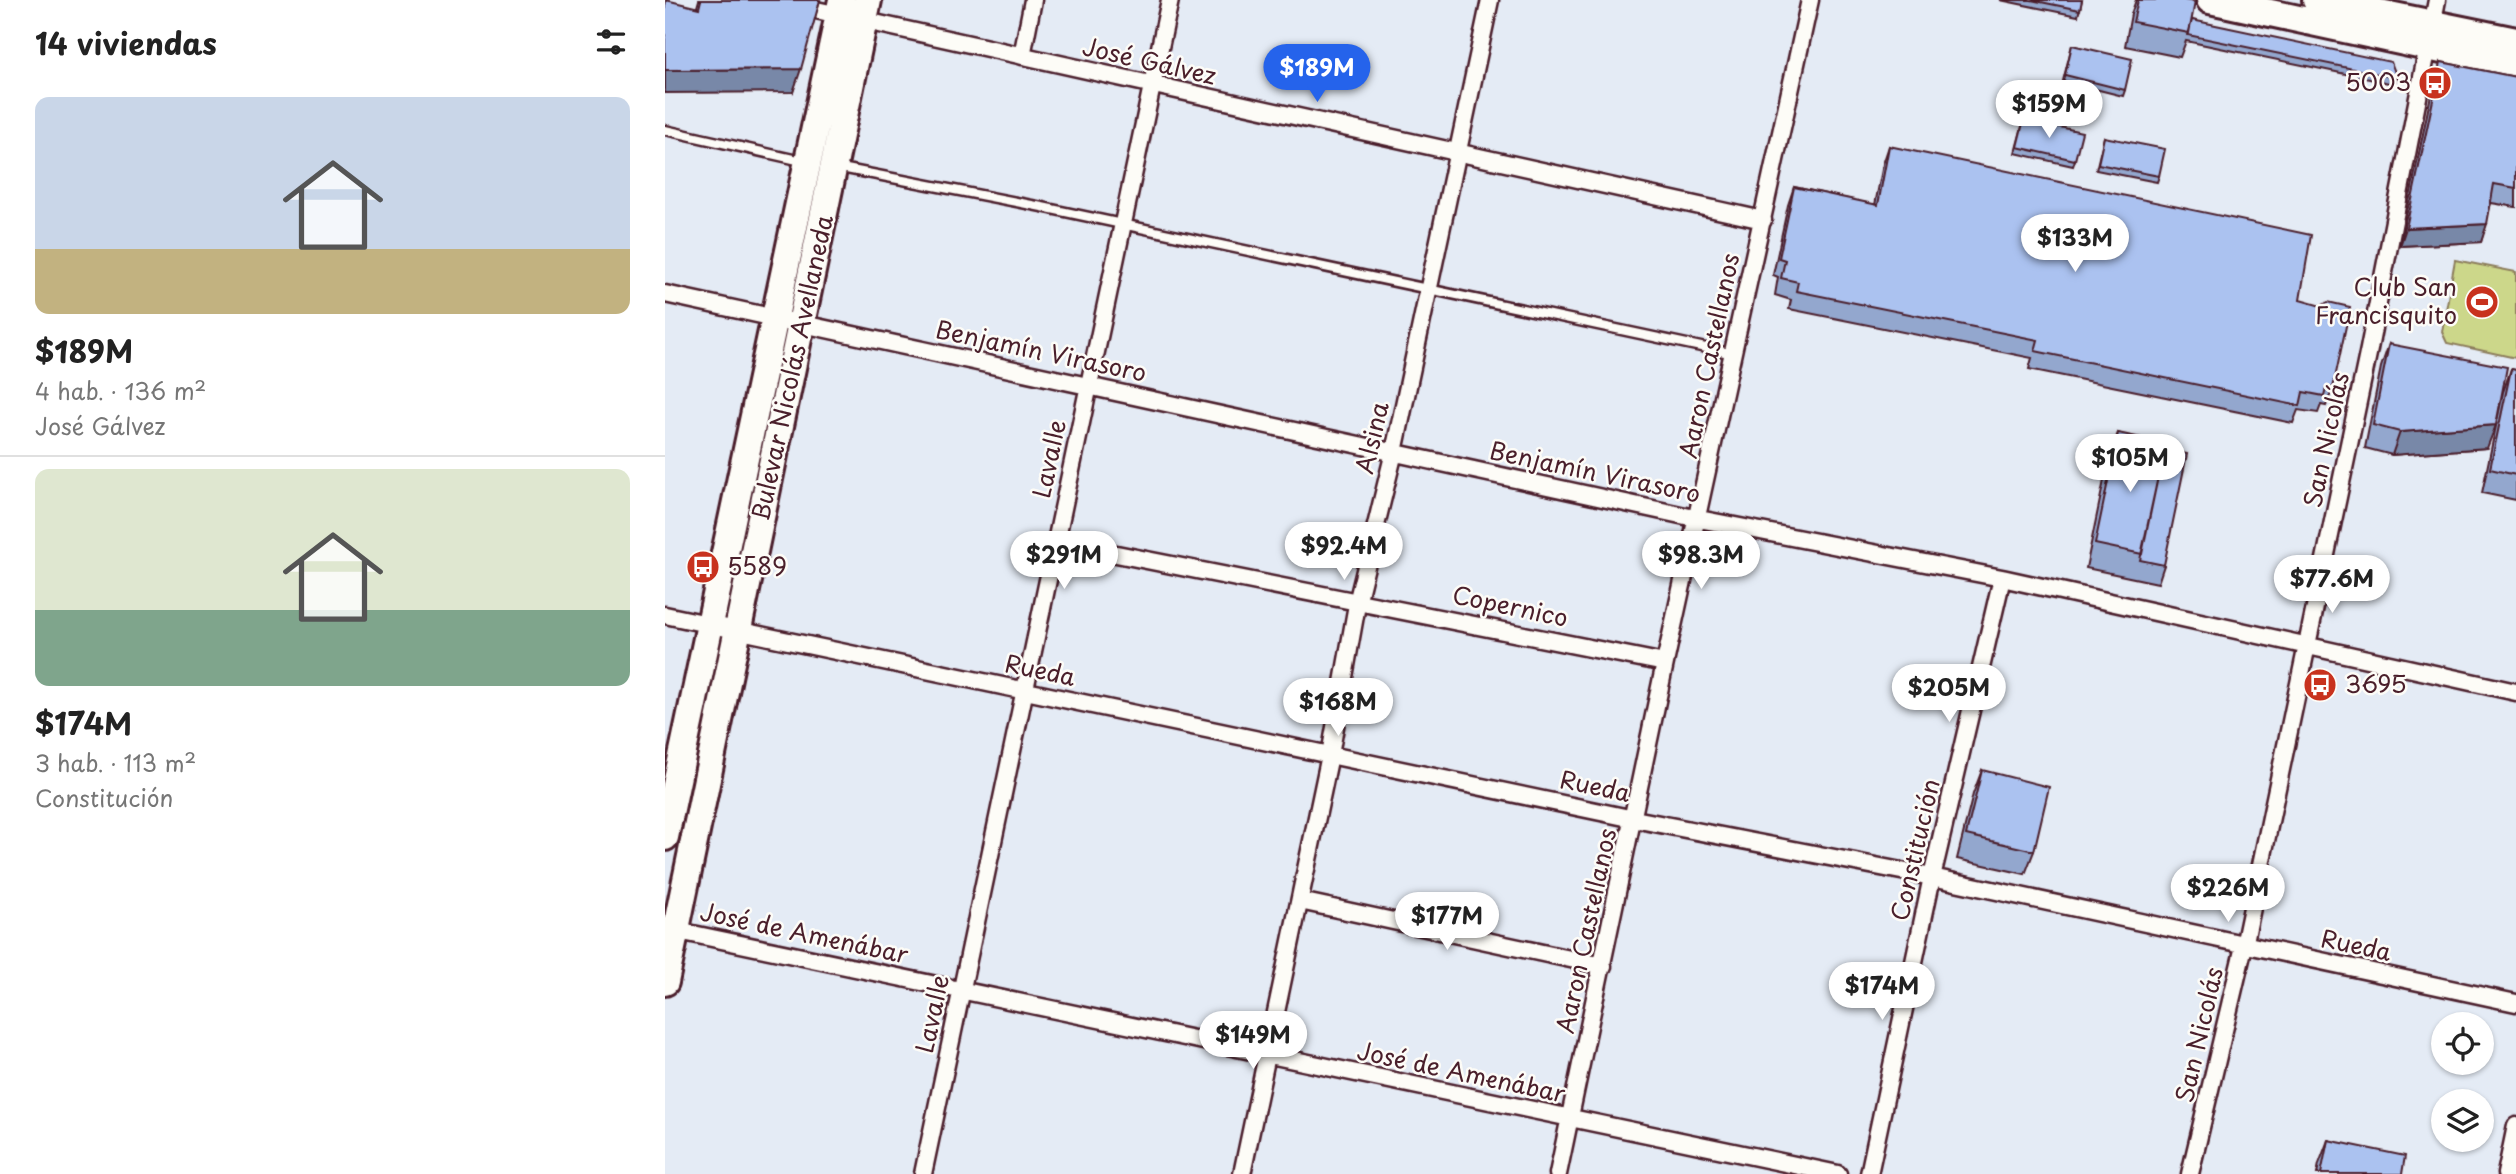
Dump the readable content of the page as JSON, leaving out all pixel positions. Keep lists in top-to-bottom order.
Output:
{
  "streets": {
    "main road": ["Bulevar Nicolás Avellaneda"],
    "street": [
      "José Gálvez",
      "Benjamín Virasoro",
      "Aaron Castellanos",
      "Alsina",
      "San Nicolás",
      "Lavalle",
      "Copernico",
      "Rueda",
      "Constitución",
      "José de Amenábar"
    ]
  },
  "crossings": [
    ["José Gálvez", "Aaron Castellanos"],
    ["José Gálvez", "Bulevar Nicolás Avellaneda"],
    ["José Gálvez", "Alsina"],
    ["José Gálvez", "Lavalle"],
    ["Benjamín Virasoro", "Aaron Castellanos"],
    ["Benjamín Virasoro", "Bulevar Nicolás Avellaneda"],
    ["Benjamín Virasoro", "Alsina"],
    ["Benjamín Virasoro", "San Nicolás"],
    ["Benjamín Virasoro", "Lavalle"],
    ["Benjamín Virasoro", "Constitución"],
    ["Aaron Castellanos", "Copernico"],
    ["Aaron Castellanos", "Rueda"],
    ["Aaron Castellanos", "José de Amenábar"],
    ["Bulevar Nicolás Avellaneda", "Rueda"],
    ["Bulevar Nicolás Avellaneda", "José de Amenábar"],
    ["Alsina", "Copernico"],
    ["Alsina", "Rueda"],
    ["Alsina", "José de Amenábar"],
    ["San Nicolás", "Rueda"],
    ["Lavalle", "Copernico"],
    ["Lavalle", "Rueda"],
    ["Lavalle", "José de Amenábar"],
    ["Rueda", "Constitución"]
  ],
  "places": {
    "bus stop": ["5003", "5589", "3695"],
    "sports": ["Club San Francisquito"]
  },
  "page": {
    "heading": "14 viviendas",
    "price": [
      "$189M",
      "$159M",
      "$133M",
      "$105M",
      "$92.4M",
      "$291M",
      "$98.3M",
      "$77.6M",
      "$205M",
      "$168M",
      "$226M",
      "$177M",
      "$174M",
      "$149M"
    ],
    "list": [
      {
        "name": "$189M",
        "note": "4 hab. · 136 m² · José Gálvez"
      },
      {
        "name": "$174M",
        "note": "3 hab. · 113 m² · Constitución"
      }
    ]
  }
}
